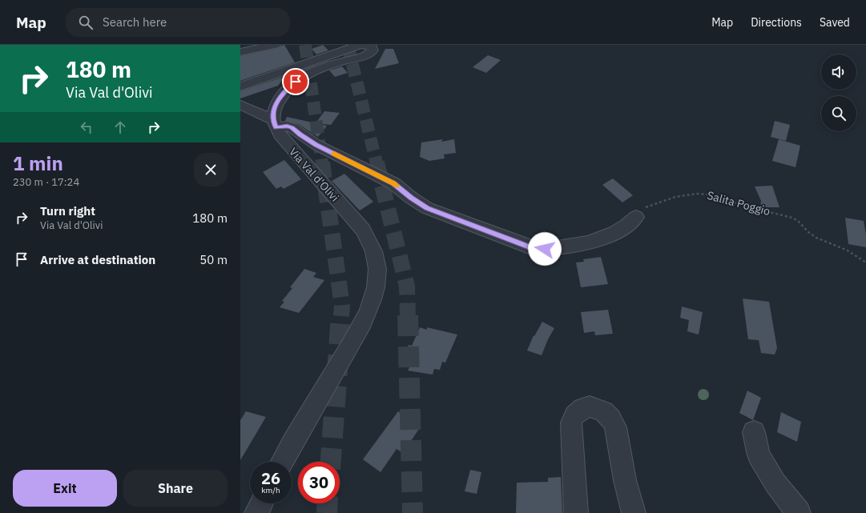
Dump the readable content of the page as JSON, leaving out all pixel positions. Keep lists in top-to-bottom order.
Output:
{
  "streets": {
    "street": ["Via Val d'Olivi"],
    "path": ["Salita Poggio"]
  },
  "page": {
    "header": "Map",
    "search": "Search here",
    "nav": ["Map", "Directions", "Saved"],
    "turn": ["180 m", "Via Val d'Olivi"],
    "heading": ["1 min", "230 m · 17:24"],
    "list": [
      {
        "name": "Turn right",
        "note": "Via Val d'Olivi",
        "value": "180 m"
      },
      {
        "name": "Arrive at destination",
        "value": "50 m"
      }
    ],
    "speed": "26 km/h",
    "limit": "30",
    "buttons": ["Exit", "Share"]
  }
}
